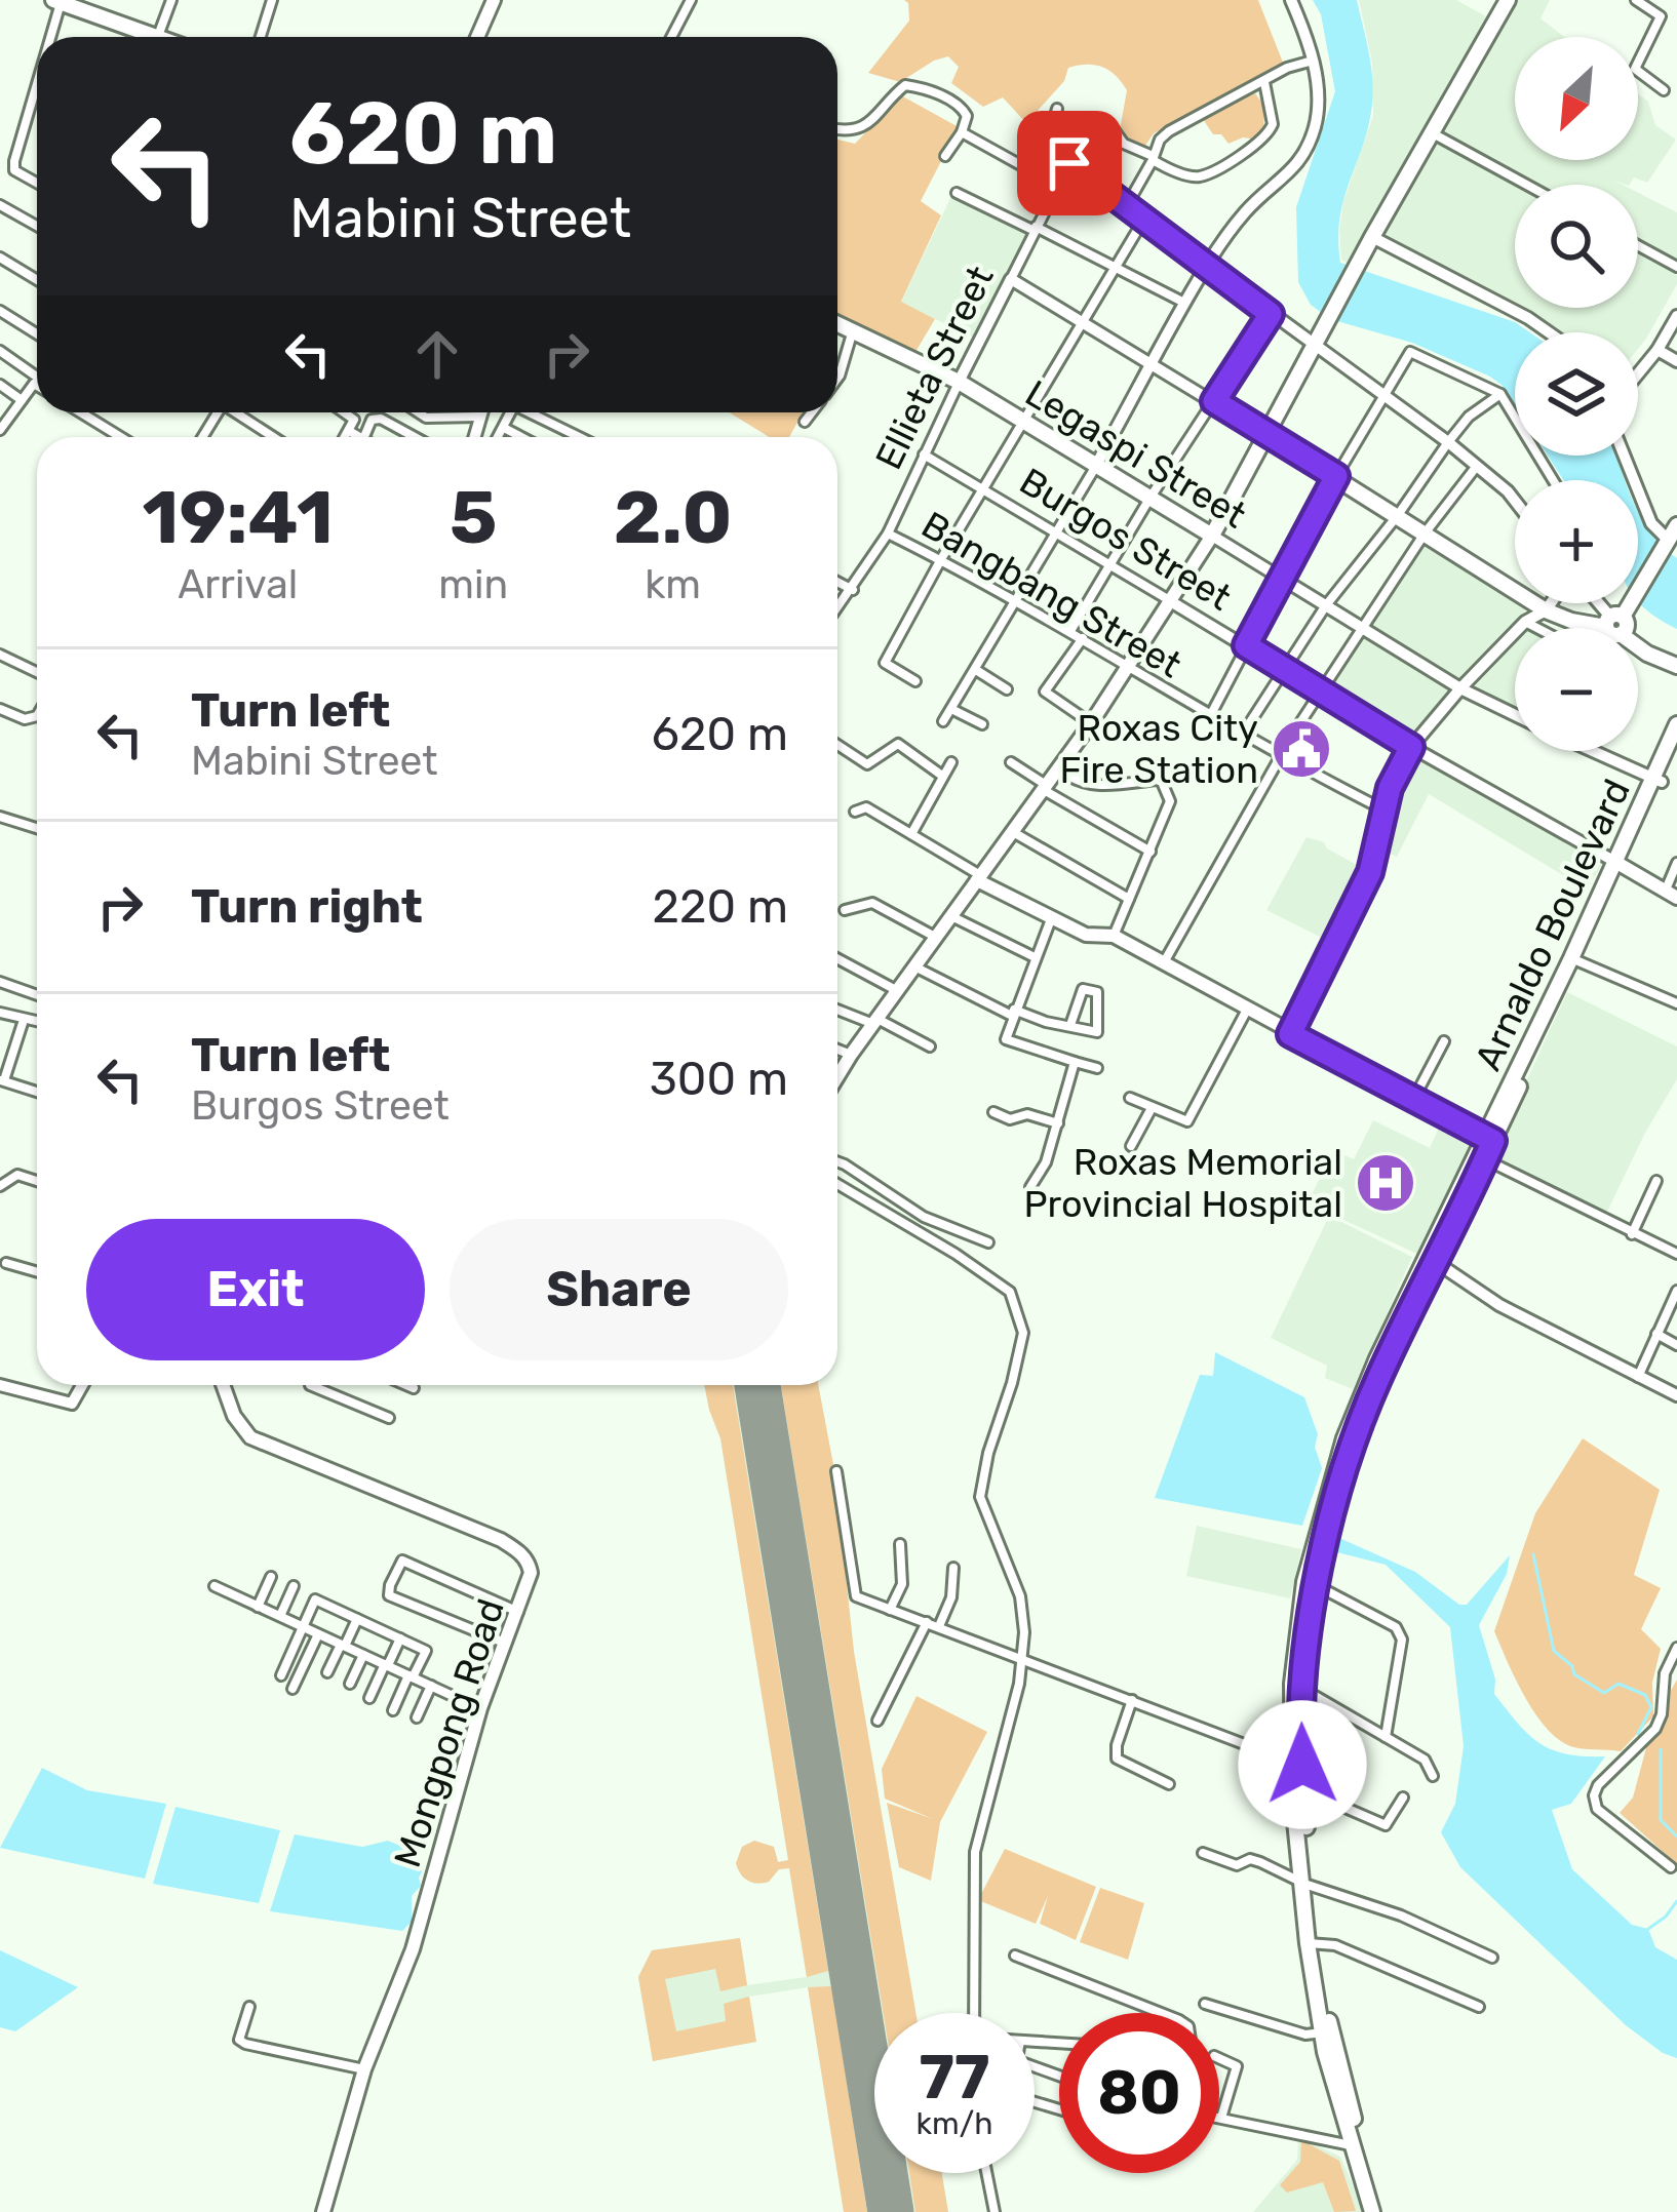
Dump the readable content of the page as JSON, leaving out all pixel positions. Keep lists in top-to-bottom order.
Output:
{
  "streets": {
    "main road": ["Legaspi Street", "Arnaldo Boulevard", "Mongpong Road"],
    "street": ["Ellieta Street", "Burgos Street", "Bangbang Street"]
  },
  "crossings": [
    ["Ellieta Street", "Legaspi Street"],
    ["Ellieta Street", "Burgos Street"],
    ["Ellieta Street", "Bangbang Street"],
    ["Legaspi Street", "Arnaldo Boulevard"],
    ["Burgos Street", "Arnaldo Boulevard"]
  ],
  "places": {
    "public building": ["Roxas City Fire Station"],
    "hospital": ["Roxas Memorial Provincial Hospital"]
  },
  "north": "bottom left",
  "page": {
    "map_buttons": ["+", "−"],
    "turn": ["620 m", "Mabini Street"],
    "eta": [
      "19:41",
      "Arrival",
      "5",
      "min",
      "2.0",
      "km"
    ],
    "list": [
      {
        "name": "Turn left",
        "note": "Mabini Street",
        "value": "620 m"
      },
      {
        "name": "Turn right",
        "value": "220 m"
      },
      {
        "name": "Turn left",
        "note": "Burgos Street",
        "value": "300 m"
      }
    ],
    "buttons": ["Exit", "Share"],
    "speed": "77 km/h",
    "limit": "80"
  }
}
